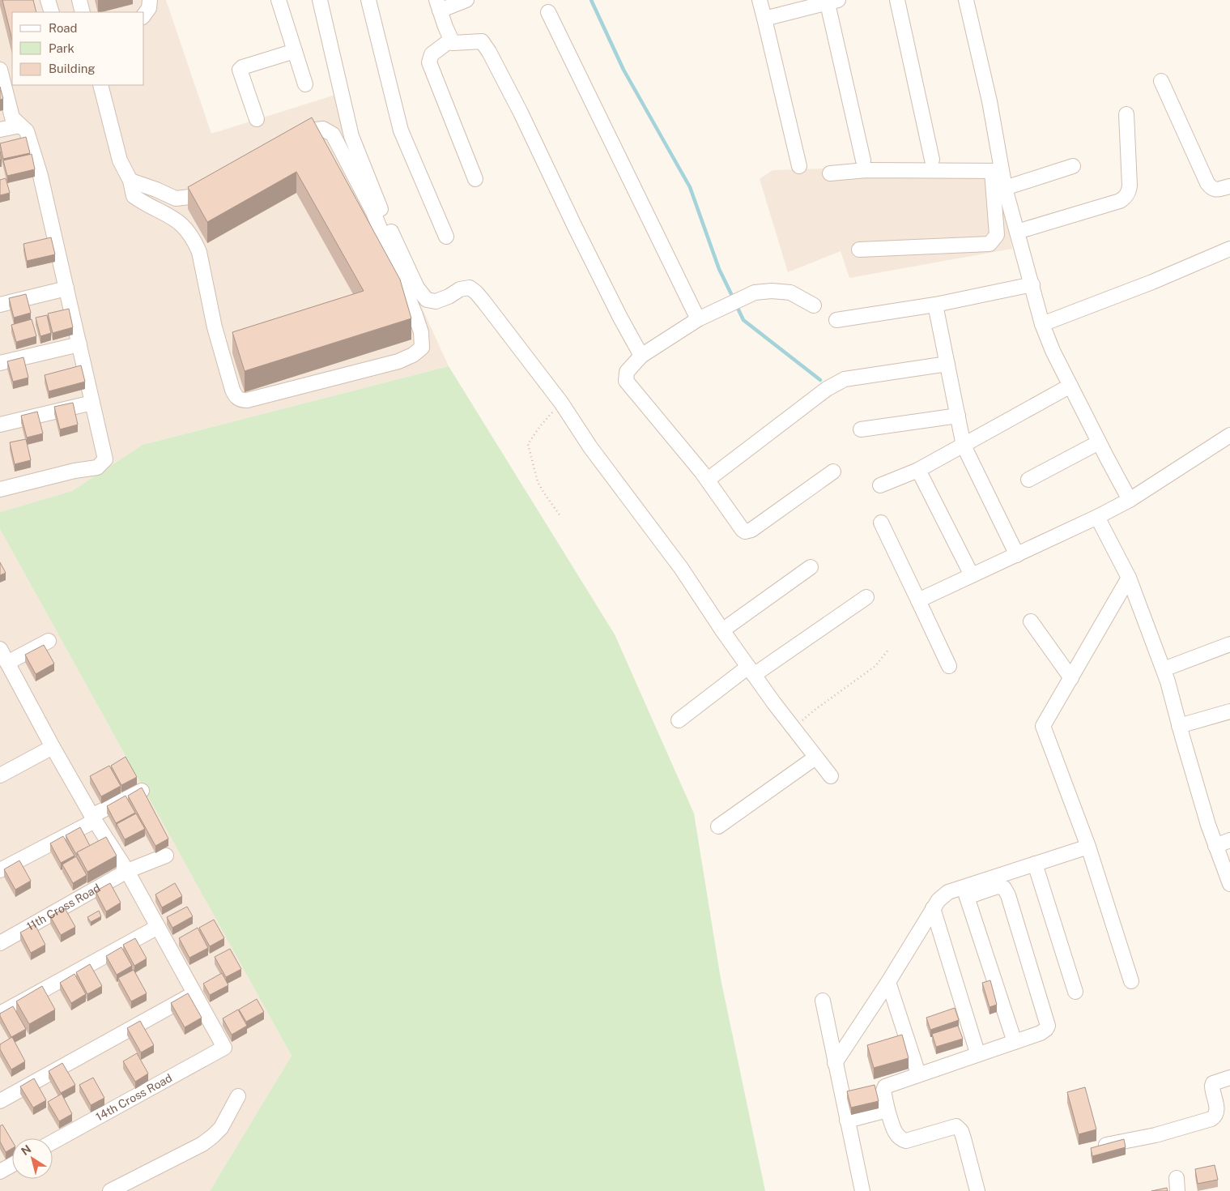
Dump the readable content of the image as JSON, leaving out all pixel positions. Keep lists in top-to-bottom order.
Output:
{
  "streets": {
    "street": ["11th Cross Road", "14th Cross Road"]
  },
  "legend": ["Road", "Park", "Building"],
  "north": "top left"
}
